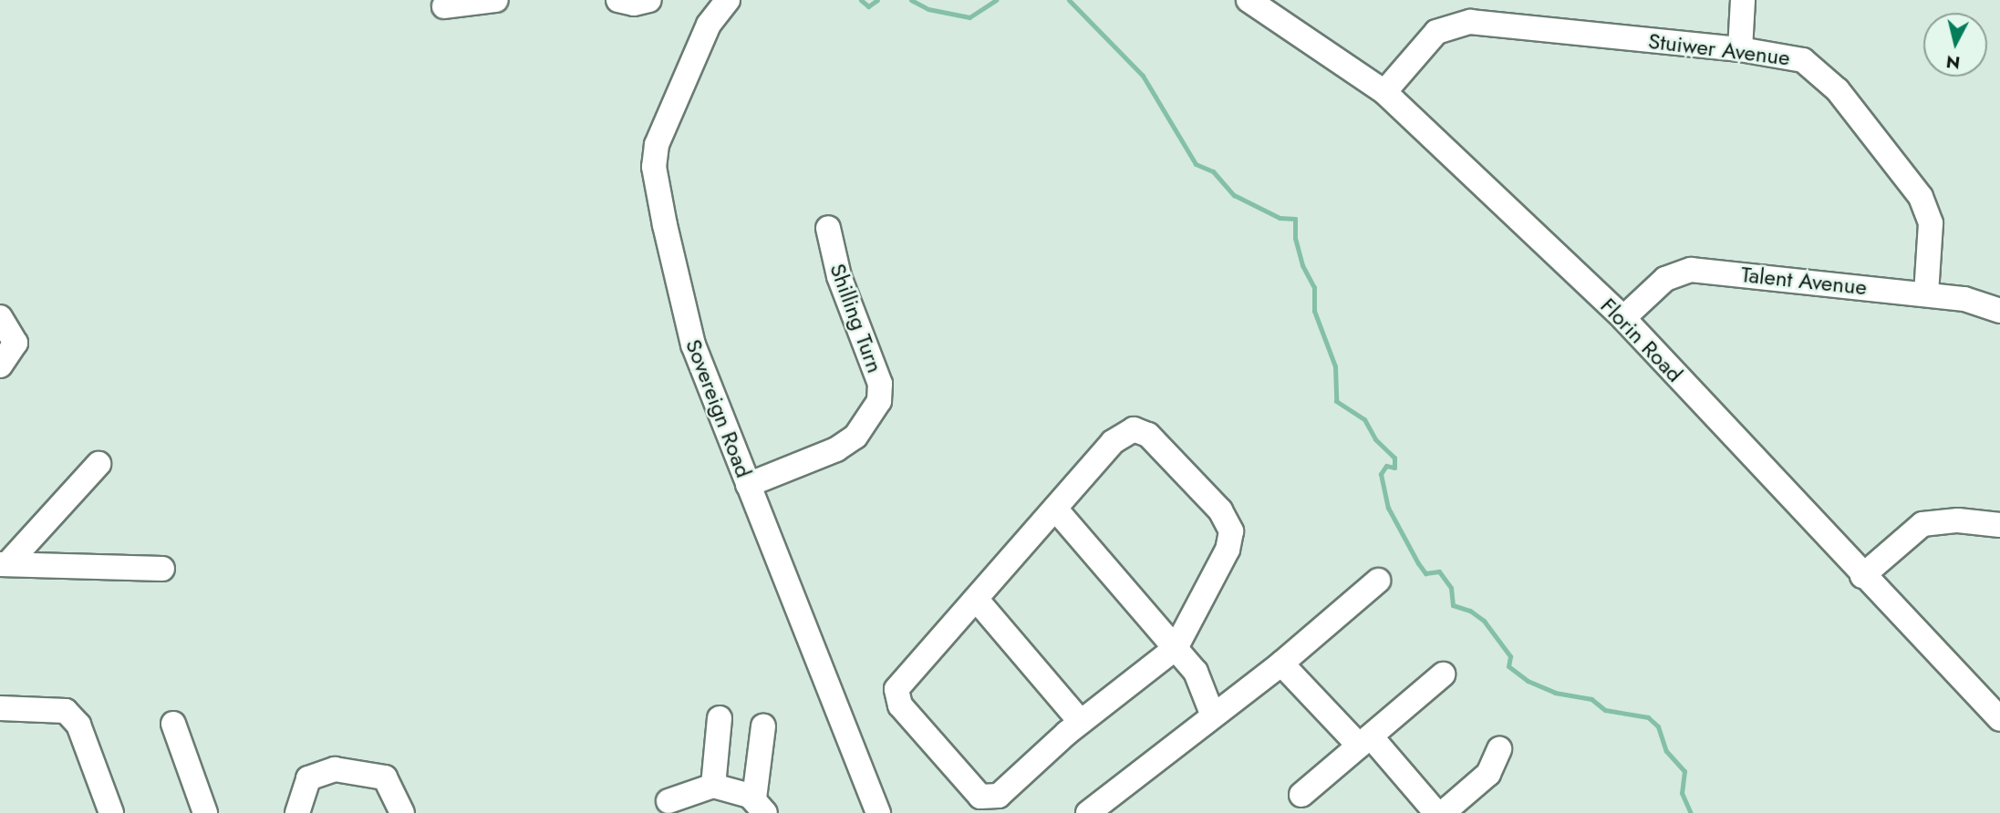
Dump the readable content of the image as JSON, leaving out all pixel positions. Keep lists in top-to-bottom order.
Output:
{
  "streets": {
    "street": [
      "Stuiwer Avenue",
      "Talent Avenue",
      "Shilling Turn",
      "Florin Road",
      "Sovereign Road"
    ]
  },
  "crossings": [
    ["Stuiwer Avenue", "Talent Avenue"],
    ["Stuiwer Avenue", "Florin Road"],
    ["Talent Avenue", "Florin Road"],
    ["Shilling Turn", "Sovereign Road"]
  ],
  "north": "bottom"
}
